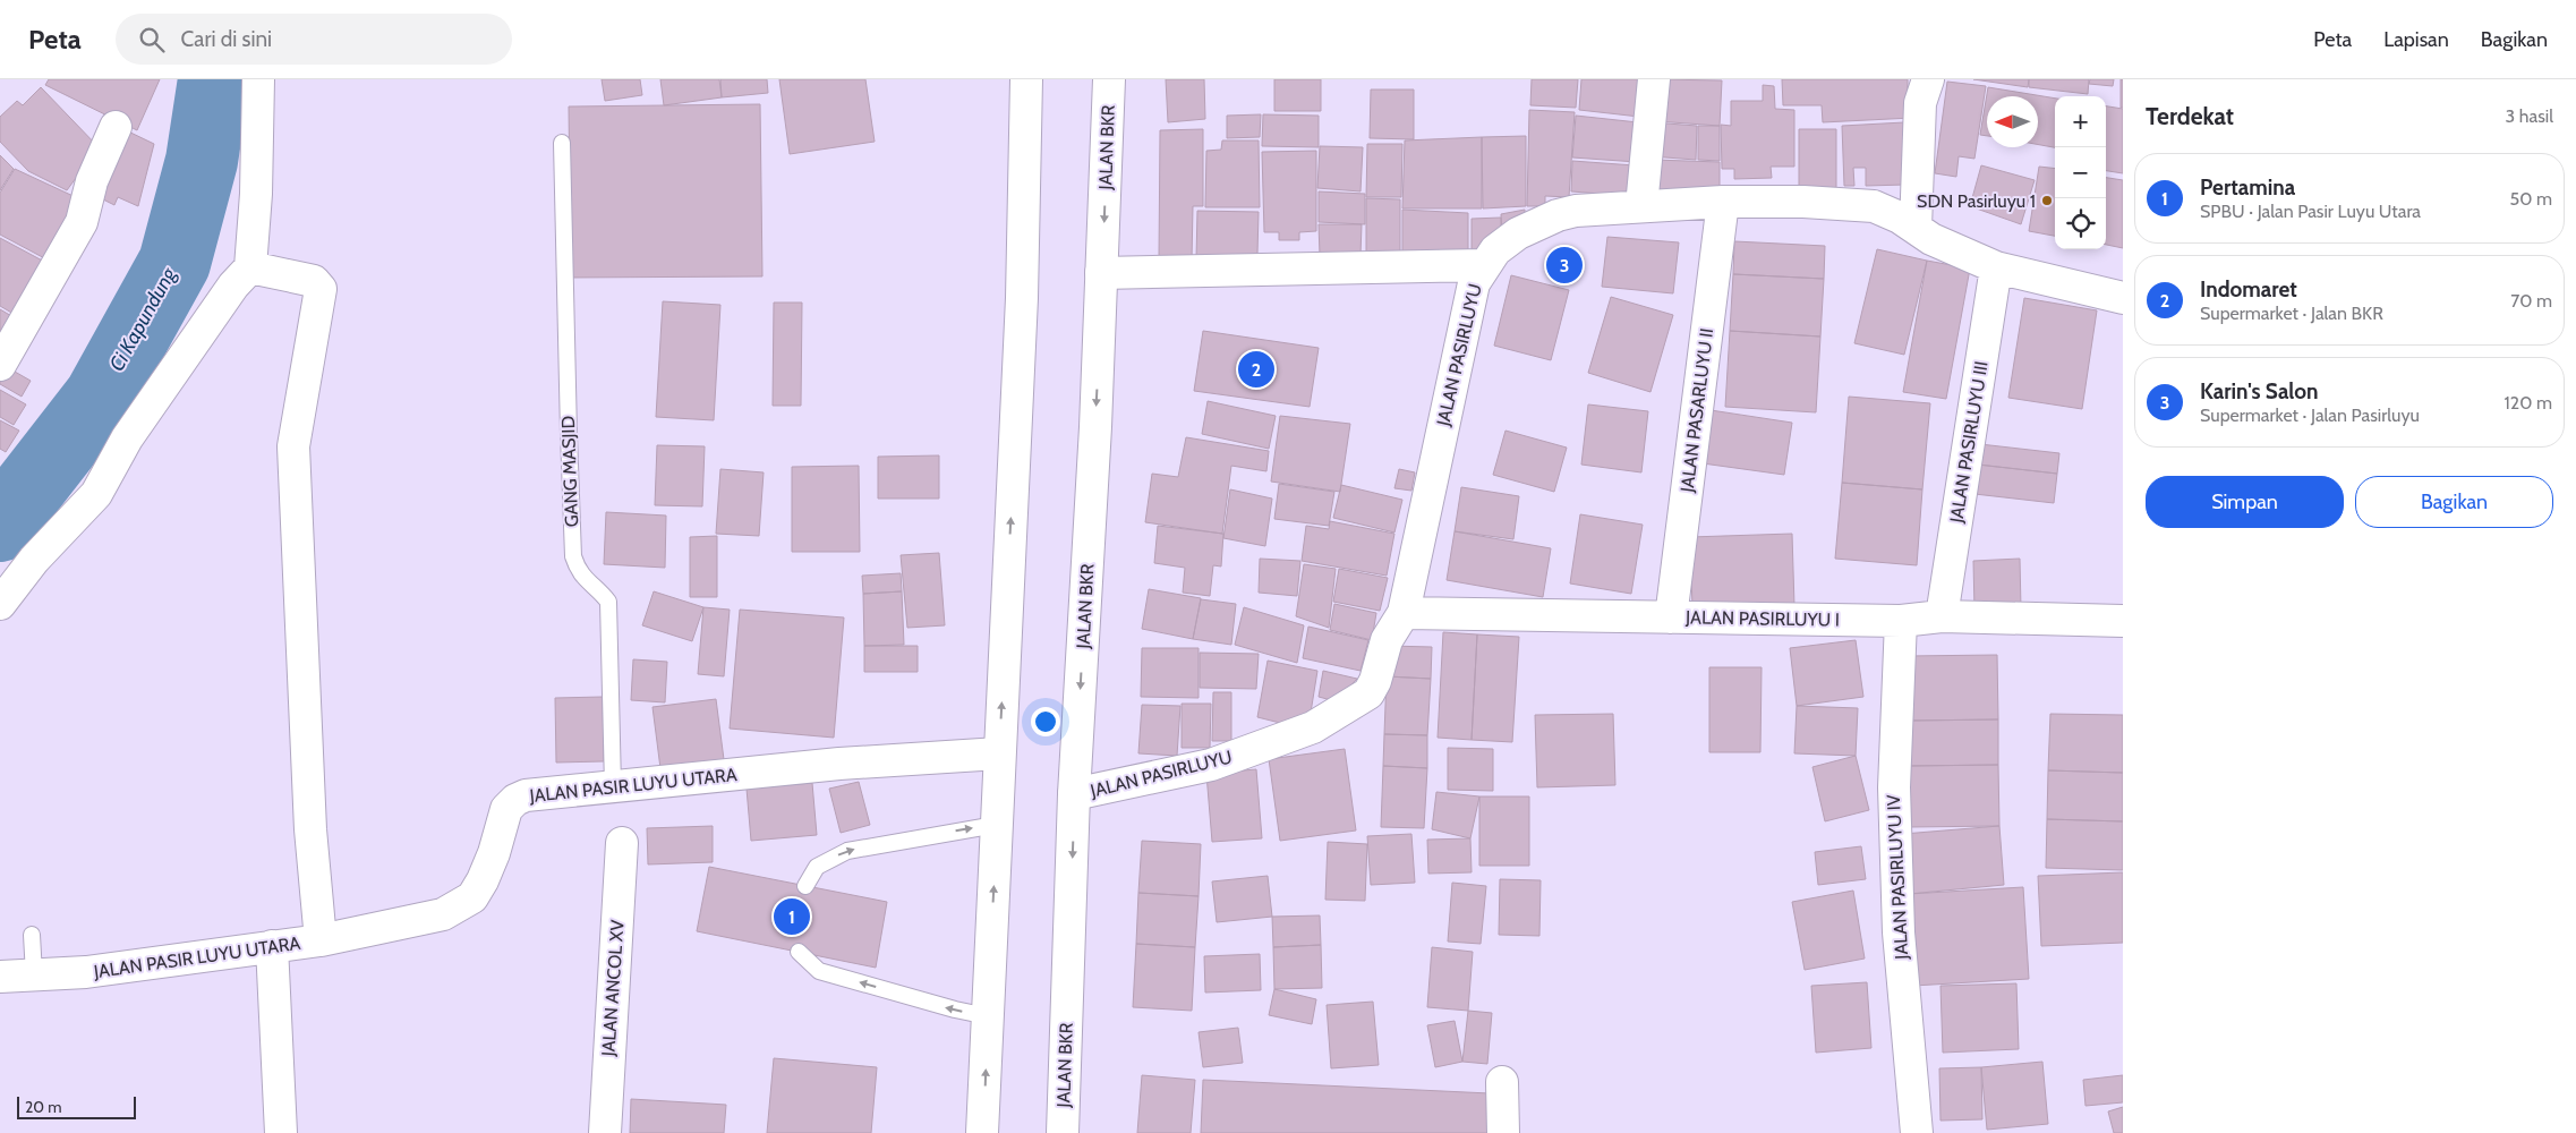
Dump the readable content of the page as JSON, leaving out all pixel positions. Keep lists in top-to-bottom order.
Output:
{
  "streets": {
    "street": [
      "JALAN BKR",
      "JALAN PASIRLUYU",
      "JALAN PASARLUYU II",
      "JALAN PASIRLUYU III",
      "JALAN PASIRLUYU I",
      "JALAN PASIR LUYU UTARA",
      "JALAN PASIRLUYU IV",
      "JALAN ANCOL XV"
    ],
    "lane": ["GANG MASJID"]
  },
  "crossings": [
    ["JALAN BKR", "JALAN PASIRLUYU"],
    ["JALAN PASIRLUYU", "JALAN PASARLUYU II"],
    ["JALAN PASIRLUYU", "JALAN PASIRLUYU III"],
    ["JALAN PASIRLUYU", "JALAN PASIRLUYU I"],
    ["JALAN PASARLUYU II", "JALAN PASIRLUYU I"],
    ["JALAN PASIRLUYU III", "JALAN PASIRLUYU I"],
    ["GANG MASJID", "JALAN PASIR LUYU UTARA"],
    ["JALAN PASIRLUYU I", "JALAN PASIRLUYU IV"]
  ],
  "water": ["Ci Kapundung"],
  "places": ["SDN Pasirluyu 1"],
  "scale_bar": "20 m",
  "north": "left",
  "page": {
    "header": "Peta",
    "search": "Cari di sini",
    "nav": ["Peta", "Lapisan", "Bagikan"],
    "heading": ["Terdekat", "3 hasil"],
    "map_buttons": ["+", "−"],
    "list": [
      {
        "mark": "1",
        "name": "Pertamina",
        "note": "SPBU · Jalan Pasir Luyu Utara",
        "value": "50 m"
      },
      {
        "mark": "2",
        "name": "Indomaret",
        "note": "Supermarket · Jalan BKR",
        "value": "70 m"
      },
      {
        "mark": "3",
        "name": "Karin's Salon",
        "note": "Supermarket · Jalan Pasirluyu",
        "value": "120 m"
      }
    ],
    "pins": ["3", "2", "1"],
    "buttons": ["Simpan", "Bagikan"],
    "scale": "20 m"
  }
}
